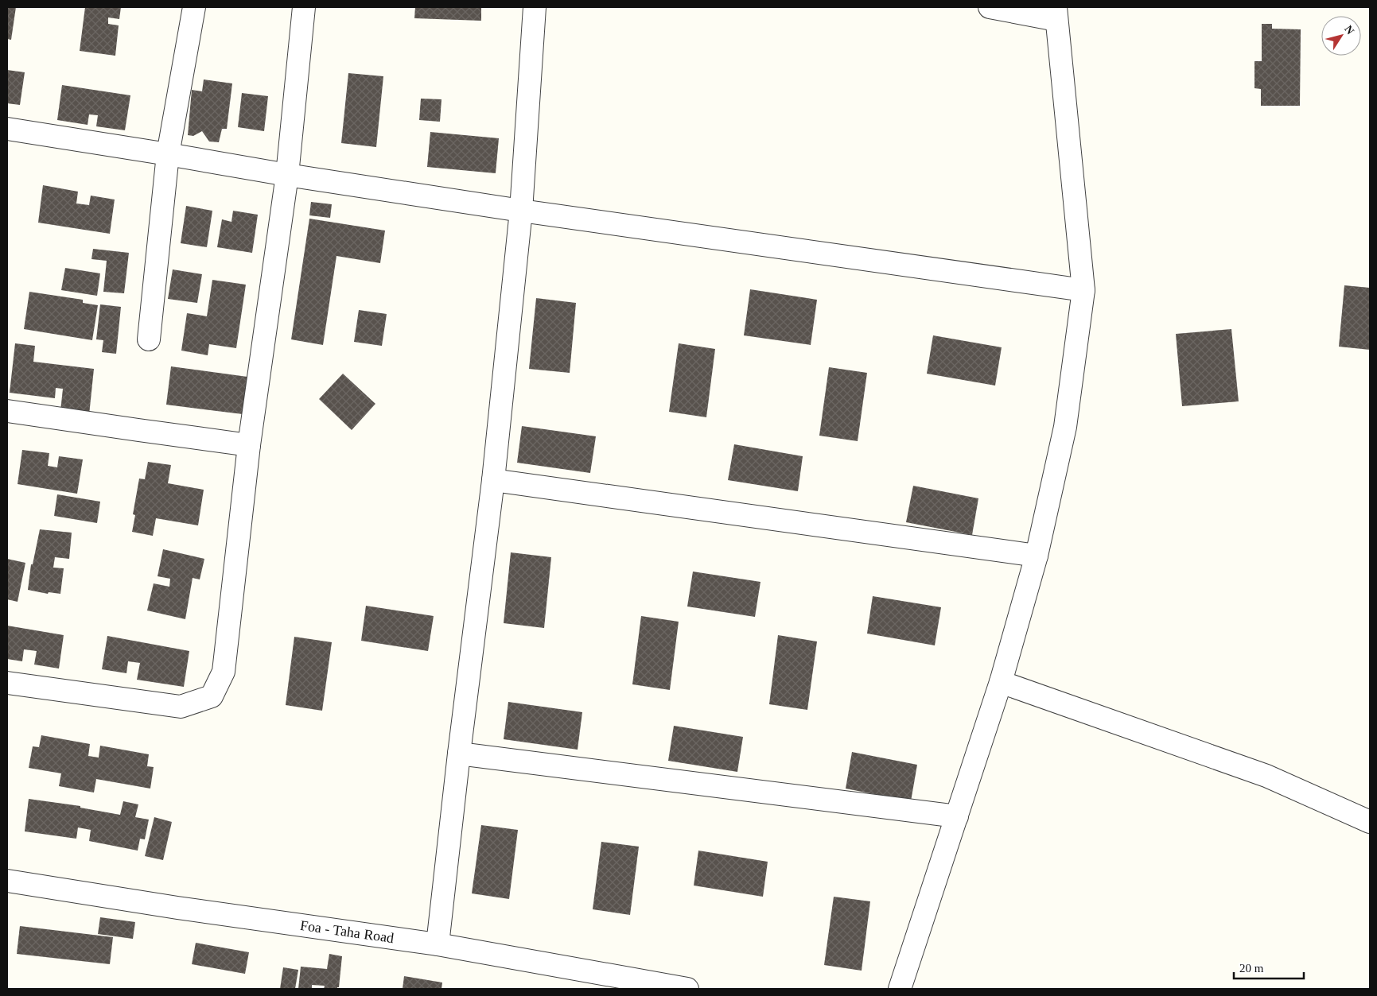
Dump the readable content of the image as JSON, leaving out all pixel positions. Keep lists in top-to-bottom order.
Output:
{
  "streets": {
    "street": ["Foa - Taha Road"]
  },
  "scale_bar": "20 m",
  "north": "top right"
}
